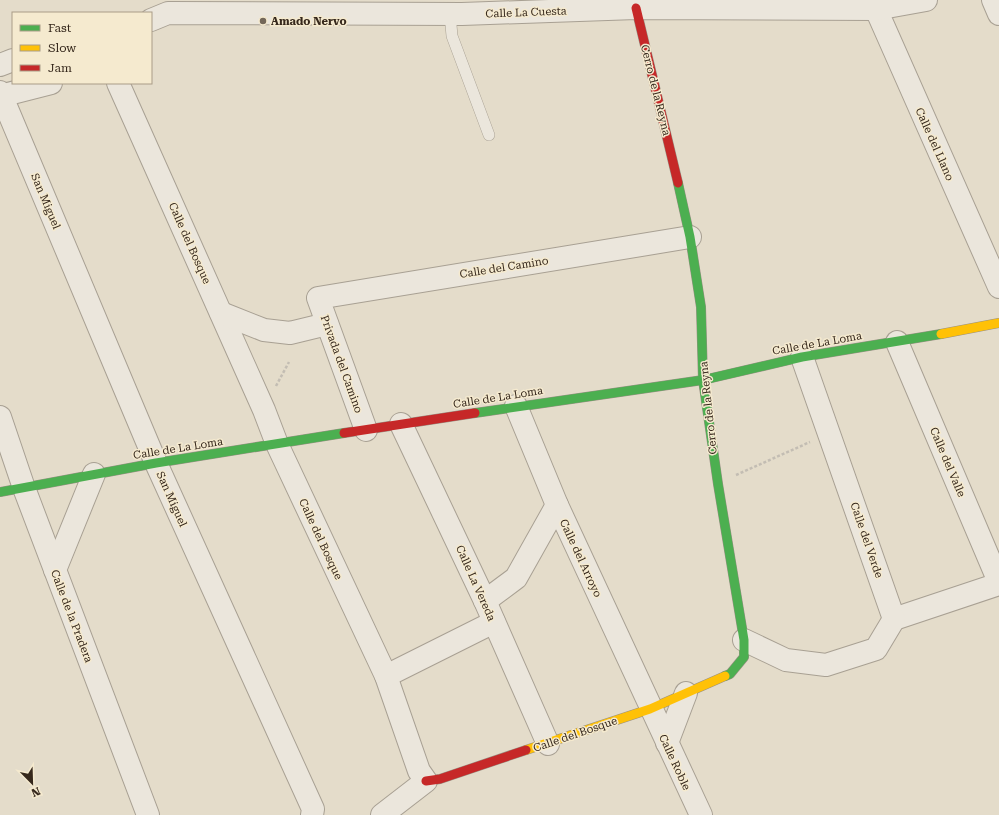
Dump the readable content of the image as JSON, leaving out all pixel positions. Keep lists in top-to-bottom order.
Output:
{
  "streets": {
    "street": [
      "Calle La Cuesta",
      "Cerro de la Reyna",
      "Calle del Llano",
      "San Miguel",
      "Calle del Bosque",
      "Calle del Camino",
      "Calle de La Loma",
      "Privada del Camino",
      "Calle del Valle",
      "Calle del Verde",
      "Calle del Arroyo",
      "Calle La Vereda",
      "Calle de la Pradera",
      "Calle Roble"
    ]
  },
  "crossings": [
    ["Calle La Cuesta", "Cerro de la Reyna"],
    ["Calle La Cuesta", "Calle del Llano"],
    ["Cerro de la Reyna", "Calle del Bosque"],
    ["Cerro de la Reyna", "Calle del Camino"],
    ["Cerro de la Reyna", "Calle de La Loma"],
    ["Cerro de la Reyna", "Calle del Arroyo"],
    ["Cerro de la Reyna", "Calle Roble"],
    ["San Miguel", "Calle de La Loma"],
    ["Calle del Bosque", "Calle de La Loma"],
    ["Calle del Bosque", "Calle del Arroyo"],
    ["Calle del Bosque", "Calle La Vereda"],
    ["Calle del Bosque", "Calle Roble"],
    ["Calle del Camino", "Privada del Camino"],
    ["Calle de La Loma", "Privada del Camino"],
    ["Calle de La Loma", "Calle del Valle"],
    ["Calle de La Loma", "Calle del Verde"],
    ["Calle de La Loma", "Calle del Arroyo"],
    ["Calle de La Loma", "Calle La Vereda"],
    ["Calle de La Loma", "Calle de la Pradera"],
    ["Calle del Arroyo", "Calle Roble"]
  ],
  "places": ["Amado Nervo"],
  "legend": ["Fast", "Slow", "Jam"],
  "north": "bottom right"
}
